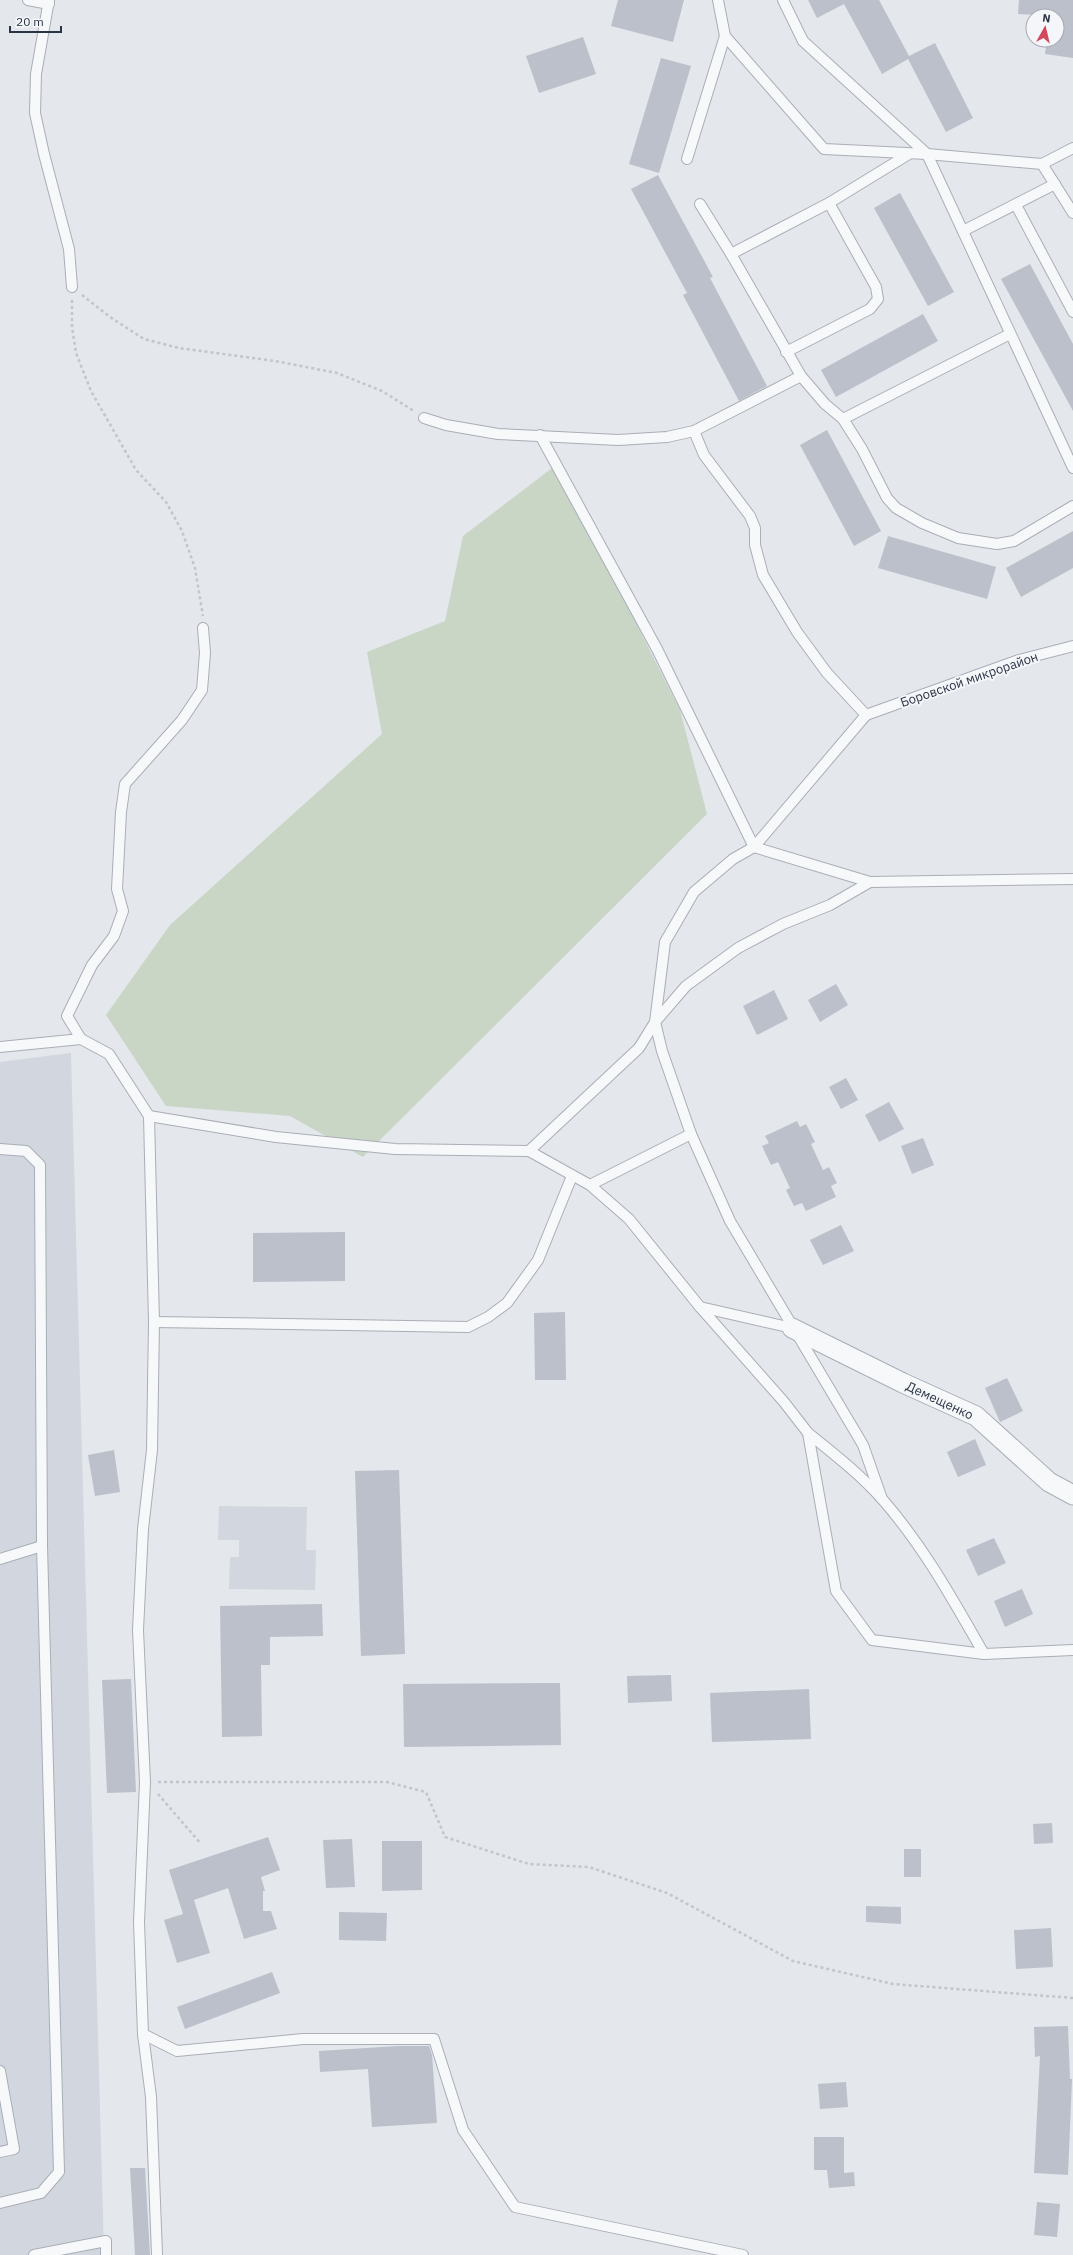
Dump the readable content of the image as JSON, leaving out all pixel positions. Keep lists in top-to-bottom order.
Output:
{
  "streets": {
    "street": ["Демещенко"],
    "lane": ["Боровской микрорайон"]
  },
  "scale_bar": "20 m",
  "north": "top"
}
